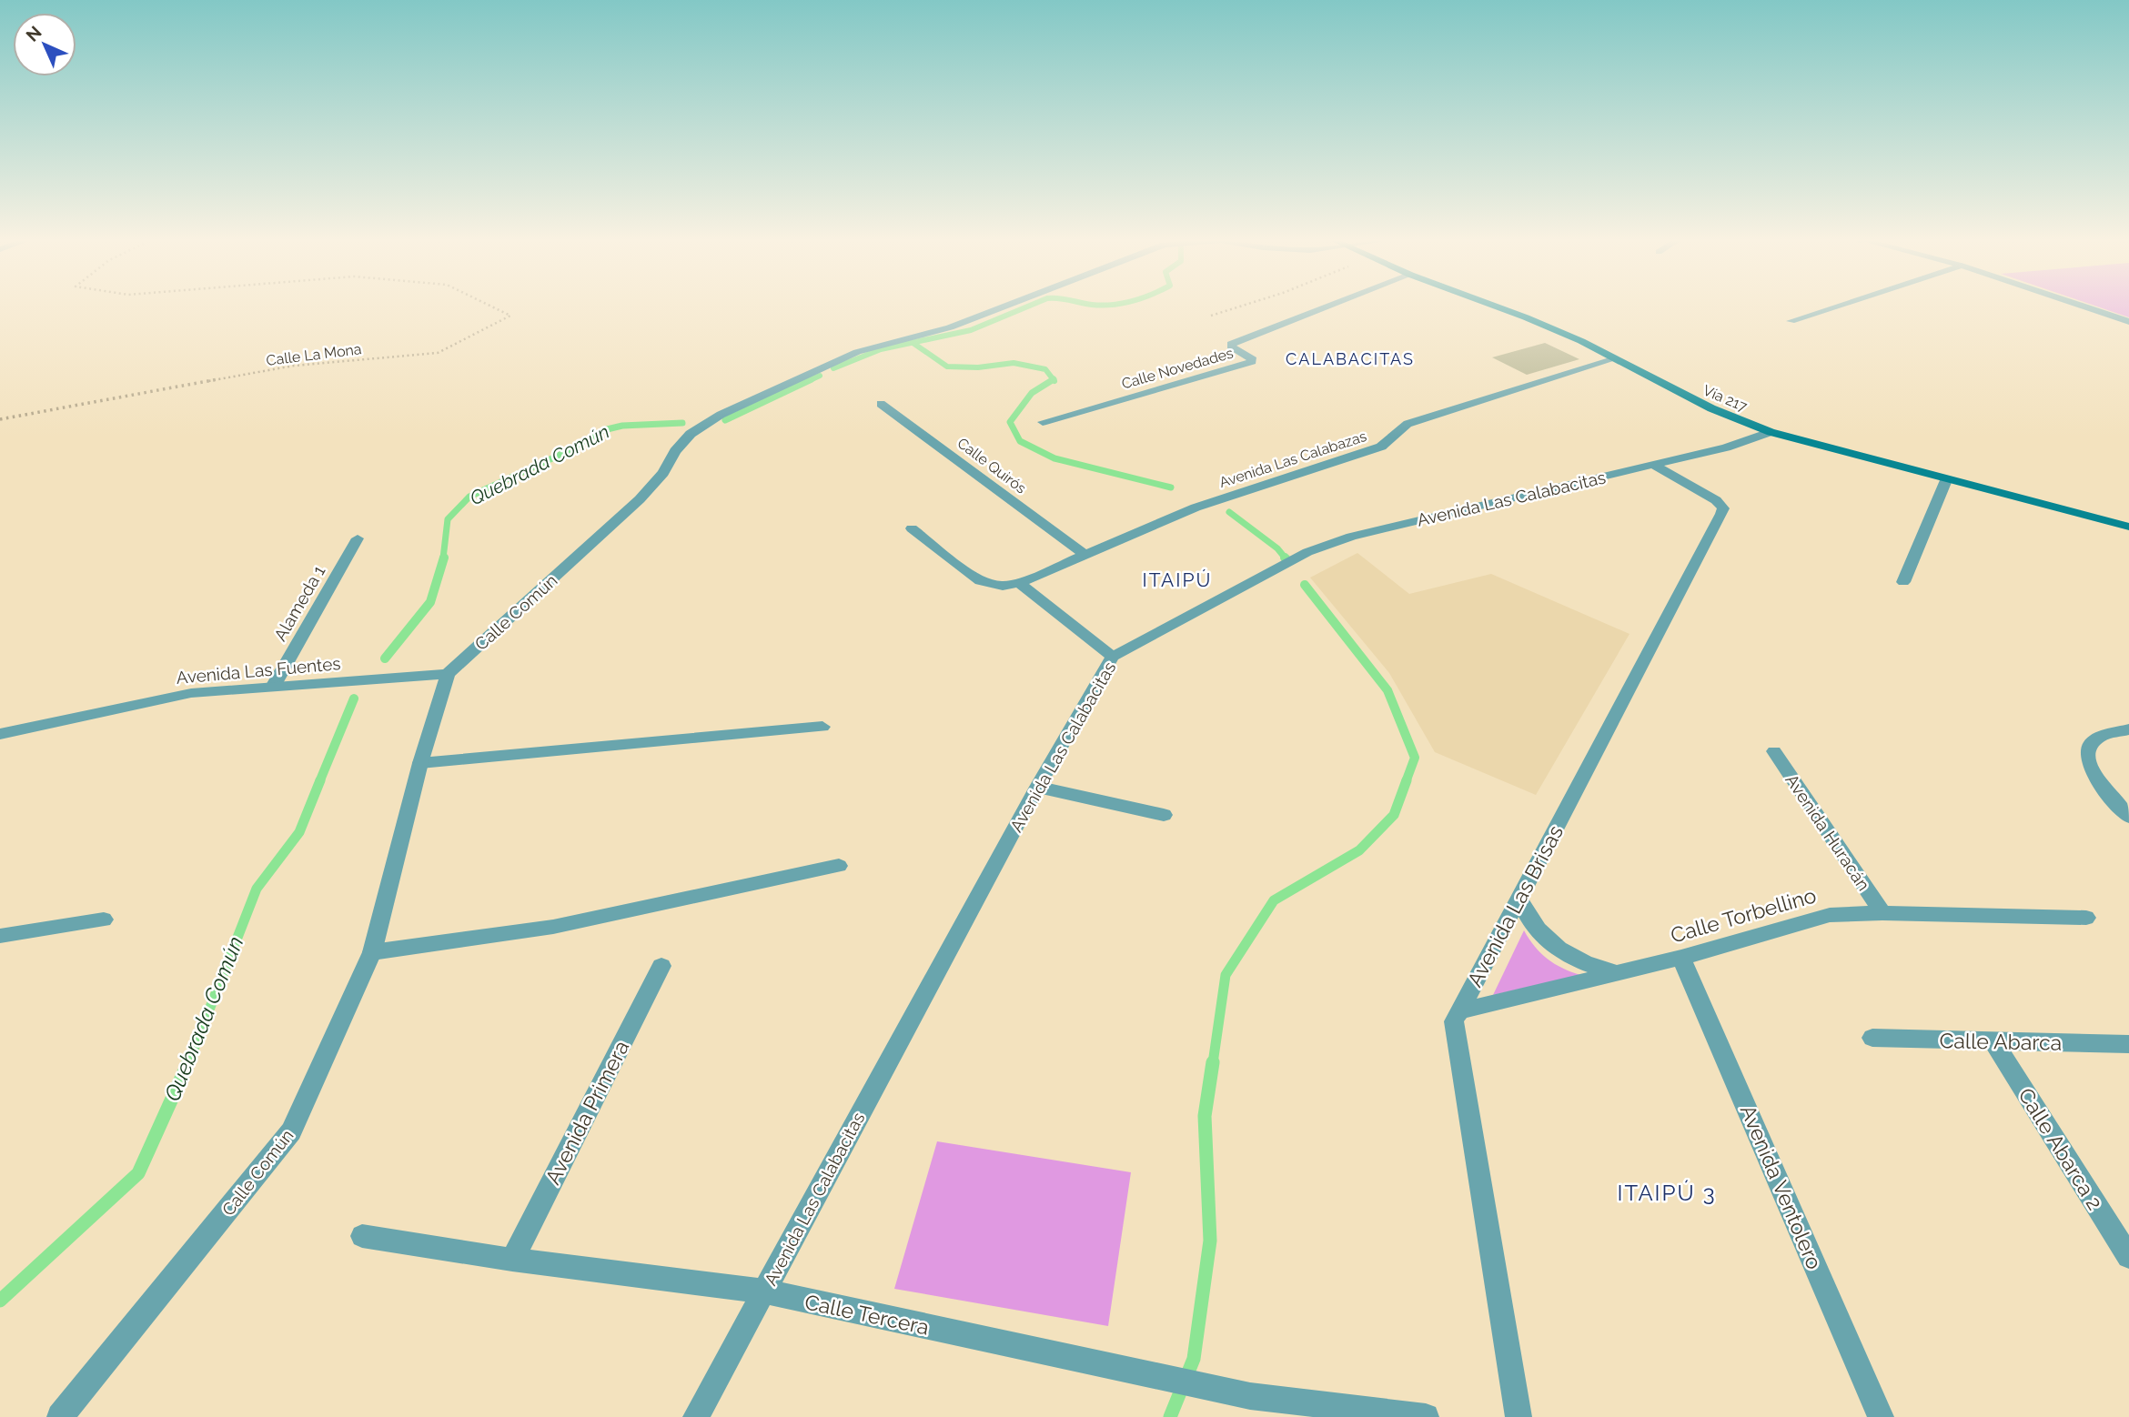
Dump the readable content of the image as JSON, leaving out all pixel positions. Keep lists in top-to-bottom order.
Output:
{
  "streets": {
    "main road": ["Vía 217"],
    "street": [
      "Calle Novedades",
      "Avenida Las Calabazas",
      "Calle Quirós",
      "Avenida Las Calabacitas",
      "Alameda 1",
      "Calle Común",
      "Avenida Las Fuentes",
      "Avenida Huracán",
      "Avenida Las Brisas",
      "Calle Torbellino",
      "Calle Abarca",
      "Avenida Primera",
      "Calle Abarca 2",
      "Avenida Ventolero",
      "Calle Tercera"
    ],
    "path": ["Calle La Mona"]
  },
  "crossings": [
    ["Vía 217", "Avenida Las Calabazas"],
    ["Vía 217", "Avenida Las Calabacitas"],
    ["Avenida Las Calabazas", "Calle Quirós"],
    ["Avenida Las Calabacitas", "Avenida Las Brisas"],
    ["Avenida Las Calabacitas", "Calle Tercera"],
    ["Alameda 1", "Avenida Las Fuentes"],
    ["Calle Común", "Avenida Las Fuentes"],
    ["Avenida Huracán", "Calle Torbellino"],
    ["Avenida Las Brisas", "Calle Torbellino"],
    ["Calle Torbellino", "Avenida Ventolero"],
    ["Calle Abarca", "Calle Abarca 2"],
    ["Avenida Primera", "Calle Tercera"]
  ],
  "districts": ["CALABACITAS", "ITAIPÚ", "ITAIPÚ 3"],
  "water": ["Quebrada Común"],
  "north": "top left"
}
